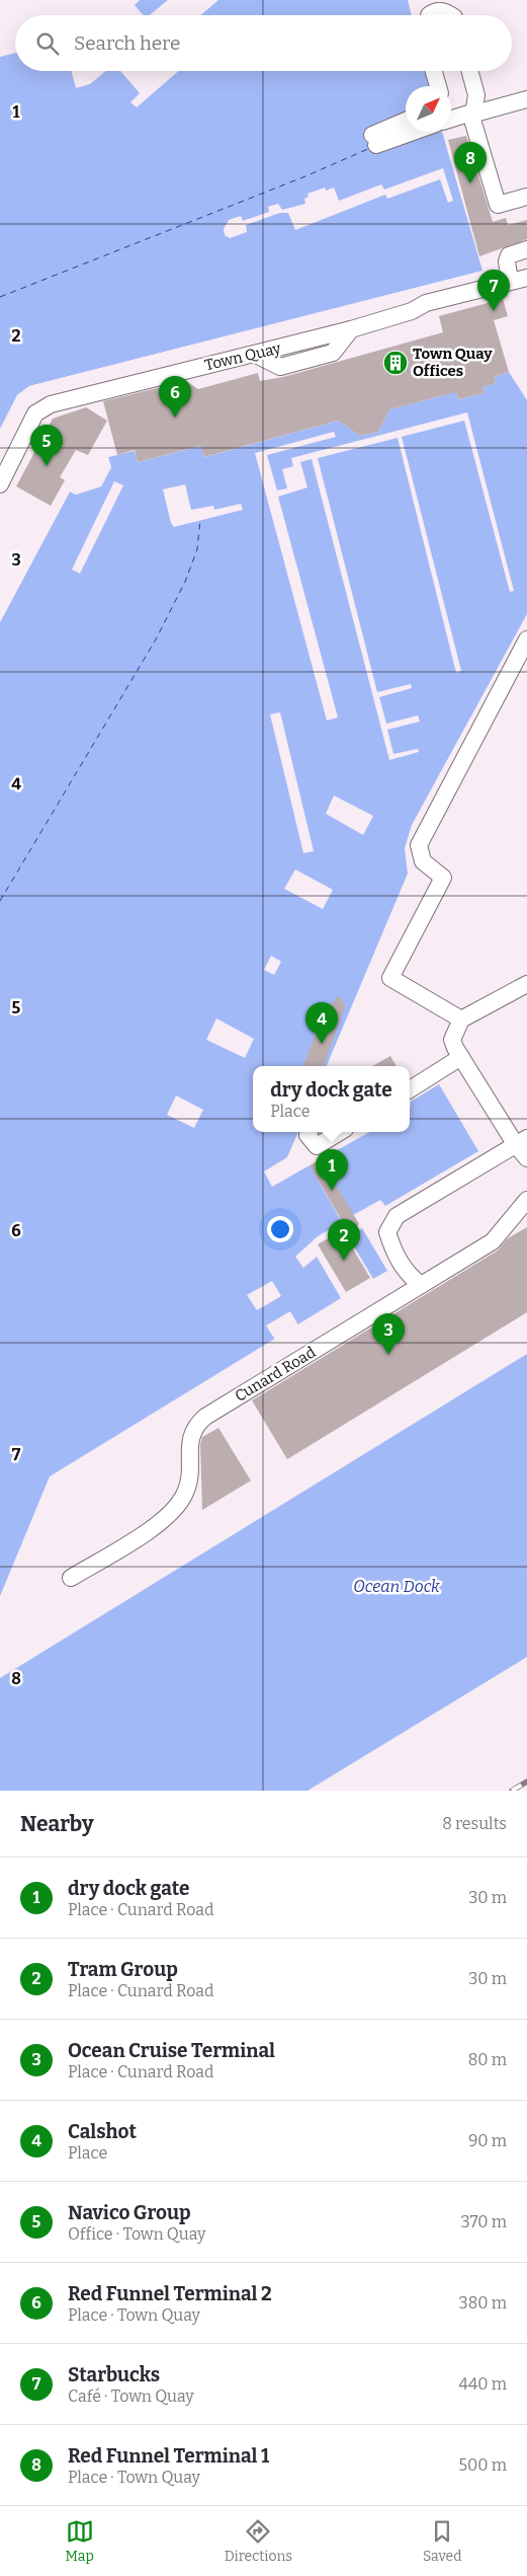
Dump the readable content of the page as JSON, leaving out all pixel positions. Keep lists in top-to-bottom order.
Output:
{
  "streets": {
    "street": ["Town Quay", "Cunard Road"]
  },
  "water": ["Ocean Dock"],
  "places": {
    "building": ["Town Quay Offices"]
  },
  "north": "top right",
  "page": {
    "search": "Search here",
    "pins": [
      "8",
      "7",
      "6",
      "5",
      "4",
      "1",
      "2",
      "3"
    ],
    "popup": ["dry dock gate", "Place"],
    "heading": ["Nearby", "8 results"],
    "list": [
      {
        "mark": "1",
        "name": "dry dock gate",
        "note": "Place · Cunard Road",
        "value": "30 m"
      },
      {
        "mark": "2",
        "name": "Tram Group",
        "note": "Place · Cunard Road",
        "value": "30 m"
      },
      {
        "mark": "3",
        "name": "Ocean Cruise Terminal",
        "note": "Place · Cunard Road",
        "value": "80 m"
      },
      {
        "mark": "4",
        "name": "Calshot",
        "note": "Place",
        "value": "90 m"
      },
      {
        "mark": "5",
        "name": "Navico Group",
        "note": "Office · Town Quay",
        "value": "370 m"
      },
      {
        "mark": "6",
        "name": "Red Funnel Terminal 2",
        "note": "Place · Town Quay",
        "value": "380 m"
      },
      {
        "mark": "7",
        "name": "Starbucks",
        "note": "Café · Town Quay",
        "value": "440 m"
      },
      {
        "mark": "8",
        "name": "Red Funnel Terminal 1",
        "note": "Place · Town Quay",
        "value": "500 m"
      }
    ],
    "nav": ["Map", "Directions", "Saved"]
  },
  "grid": {
    "rows": [
      "1",
      "2",
      "3",
      "4",
      "5",
      "6",
      "7",
      "8"
    ]
  }
}
